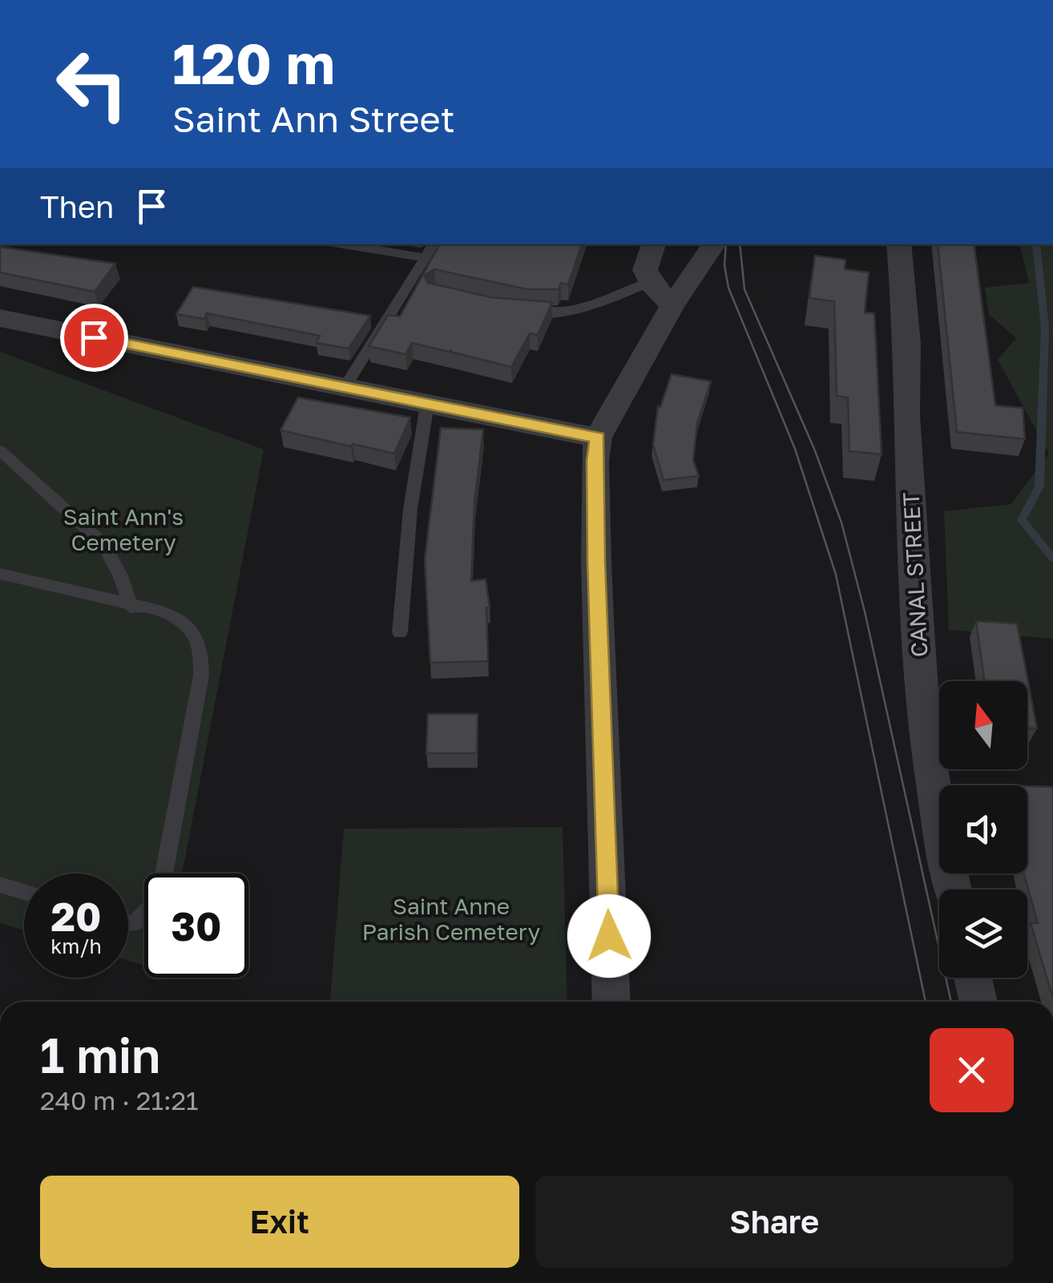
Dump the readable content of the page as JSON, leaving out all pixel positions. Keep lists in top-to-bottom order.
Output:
{
  "streets": {
    "street": ["CANAL STREET"]
  },
  "parks": ["Saint Ann's Cemetery", "Saint Anne Parish Cemetery"],
  "north": "top",
  "page": {
    "turn": ["120 m", "Saint Ann Street"],
    "then": "Then",
    "speed": "20 km/h",
    "limit": "30",
    "heading": ["1 min", "240 m · 21:21"],
    "buttons": ["Exit", "Share"]
  }
}
